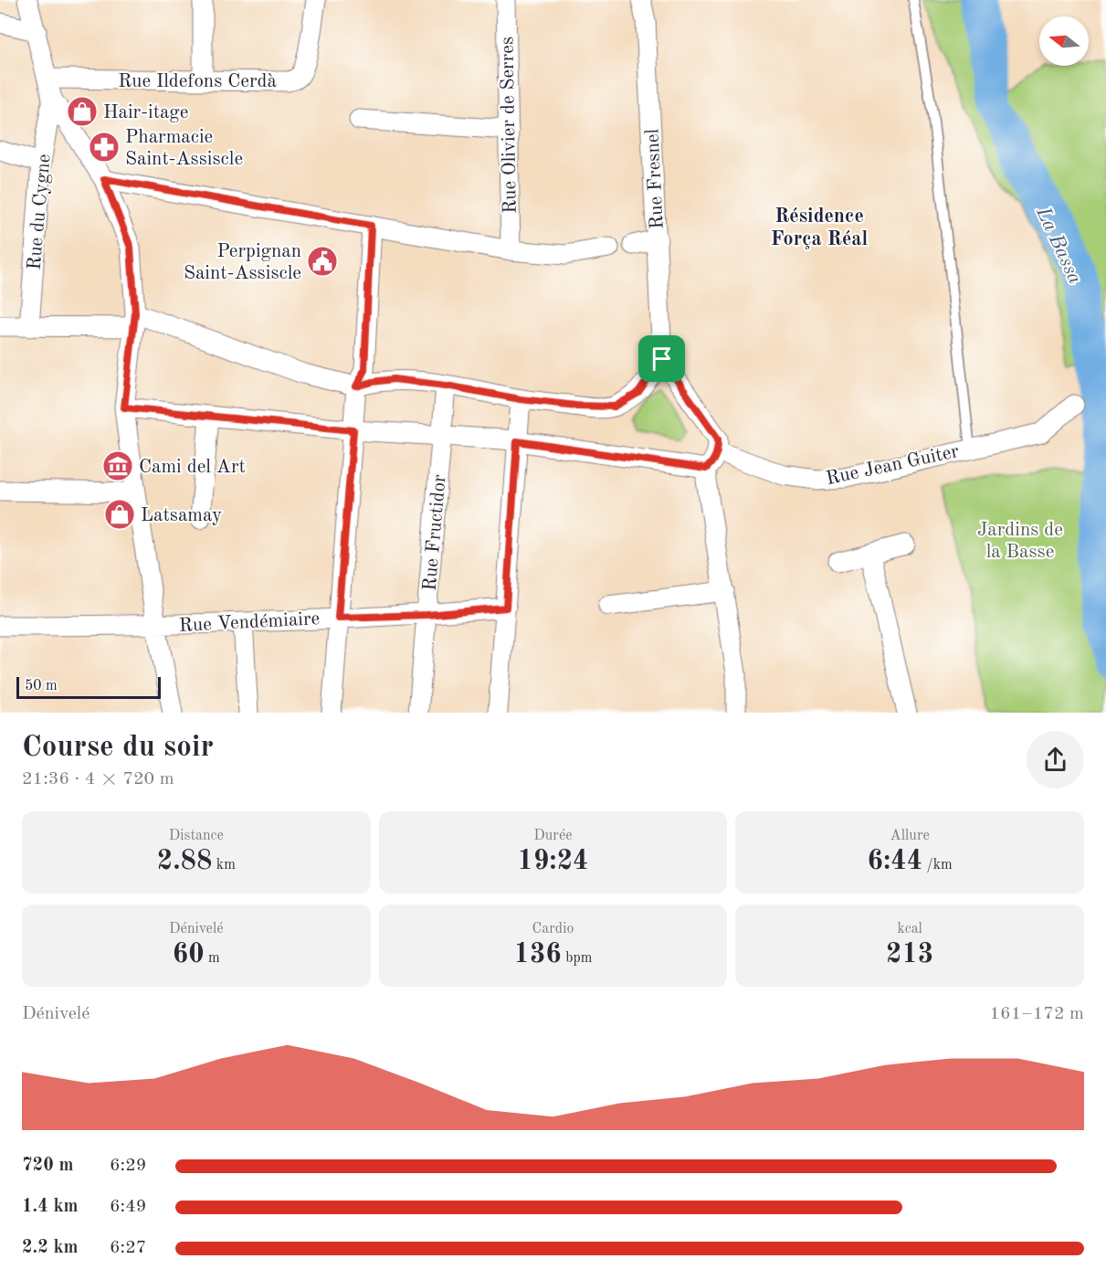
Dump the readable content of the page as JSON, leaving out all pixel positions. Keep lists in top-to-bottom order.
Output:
{
  "streets": {
    "street": [
      "Rue Ildefons Cerdà",
      "Rue Olivier de Serres",
      "Rue Fresnel",
      "Rue du Cygne",
      "Rue Jean Guiter",
      "Rue Fructidor",
      "Rue Vendémiaire"
    ]
  },
  "crossings": [
    ["Rue Fructidor", "Rue Vendémiaire"]
  ],
  "districts": ["Résidence Força Réal"],
  "water": ["La Bassa"],
  "parks": ["Jardins de la Basse"],
  "places": {
    "shop": ["Hair-itage", "Latsamay"],
    "pharmacy": ["Pharmacie Saint-Assiscle"],
    "public building": ["Perpignan Saint-Assiscle"],
    "museum": ["Cami del Art"]
  },
  "scale_bar": "50 m",
  "north": "left",
  "page": {
    "scale": "50 m",
    "heading": ["Course du soir", "21:36 · 4 × 720 m"],
    "stats": [
      ["Distance", "2.88 km"],
      ["Durée", "19:24"],
      ["Allure", "6:44 /km"],
      ["Dénivelé", "60 m"],
      ["Cardio", "136 bpm"],
      ["kcal", "213"]
    ],
    "chart": ["Dénivelé", "161–172 m"],
    "list": [
      {
        "name": "720 m",
        "note": "6:29"
      },
      {
        "name": "1.4 km",
        "note": "6:49"
      },
      {
        "name": "2.2 km",
        "note": "6:27"
      }
    ]
  }
}
